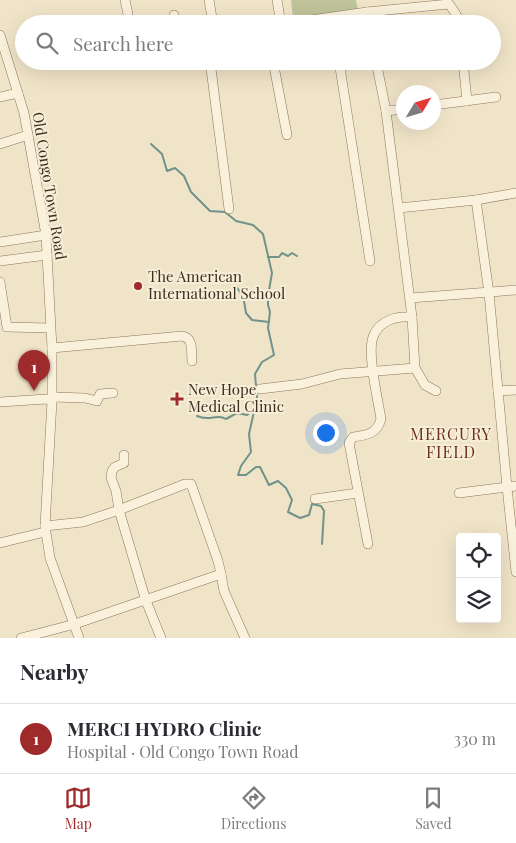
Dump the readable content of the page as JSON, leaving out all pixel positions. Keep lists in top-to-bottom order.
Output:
{
  "streets": {
    "street": ["Old Congo Town Road"]
  },
  "districts": ["MERCURY FIELD"],
  "places": {
    "other": ["The American International School"],
    "health": ["New Hope Medical Clinic"]
  },
  "north": "top right",
  "page": {
    "search": "Search here",
    "pins": "1",
    "heading": "Nearby",
    "list": [
      {
        "mark": "1",
        "name": "MERCI HYDRO Clinic",
        "note": "Hospital · Old Congo Town Road",
        "value": "330 m"
      }
    ],
    "nav": ["Map", "Directions", "Saved"]
  }
}
